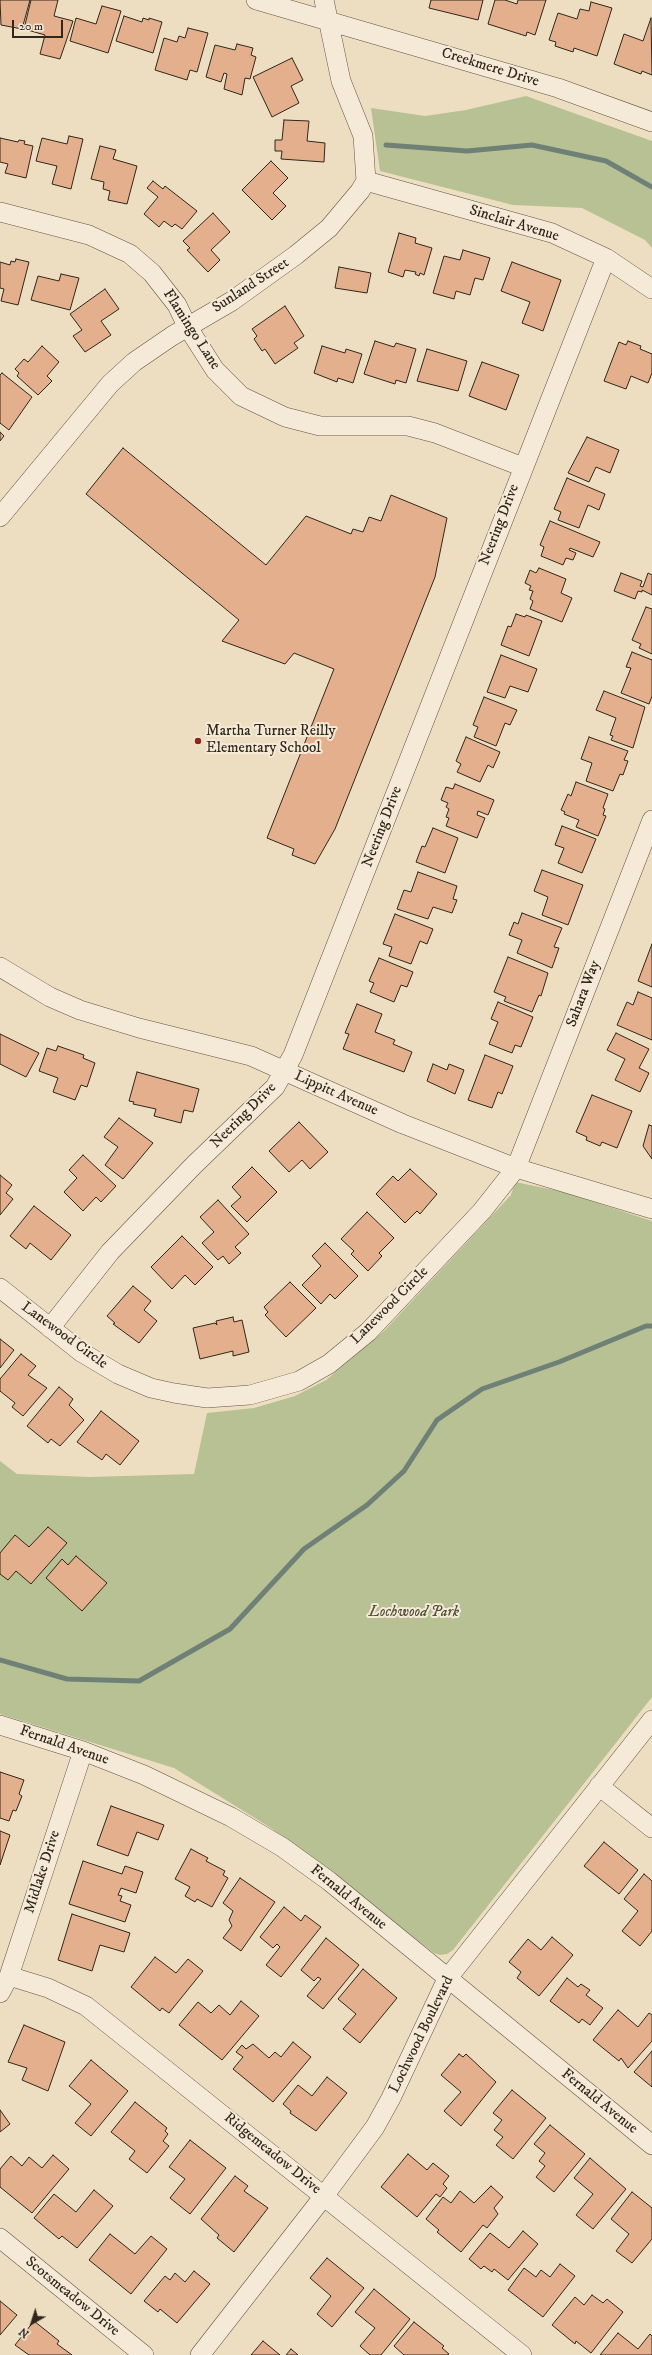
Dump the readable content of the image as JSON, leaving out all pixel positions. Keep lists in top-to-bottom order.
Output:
{
  "streets": {
    "street": [
      "Creekmere Drive",
      "Sinclair Avenue",
      "Sunland Street",
      "Flamingo Lane",
      "Neering Drive",
      "Sahara Way",
      "Lippitt Avenue",
      "Lanewood Circle",
      "Fernald Avenue",
      "Midlake Drive",
      "Lochwood Boulevard",
      "Ridgemeadow Drive",
      "Scotsmeadow Drive"
    ]
  },
  "crossings": [
    ["Sinclair Avenue", "Sunland Street"],
    ["Sinclair Avenue", "Neering Drive"],
    ["Sunland Street", "Flamingo Lane"],
    ["Flamingo Lane", "Neering Drive"],
    ["Neering Drive", "Lippitt Avenue"],
    ["Neering Drive", "Lanewood Circle"],
    ["Sahara Way", "Lippitt Avenue"],
    ["Sahara Way", "Lanewood Circle"],
    ["Lippitt Avenue", "Lanewood Circle"],
    ["Fernald Avenue", "Midlake Drive"],
    ["Fernald Avenue", "Lochwood Boulevard"],
    ["Midlake Drive", "Ridgemeadow Drive"],
    ["Lochwood Boulevard", "Ridgemeadow Drive"]
  ],
  "parks": ["Lochwood Park"],
  "places": ["Martha Turner Reilly Elementary School"],
  "scale_bar": "20 m",
  "north": "bottom left"
}
